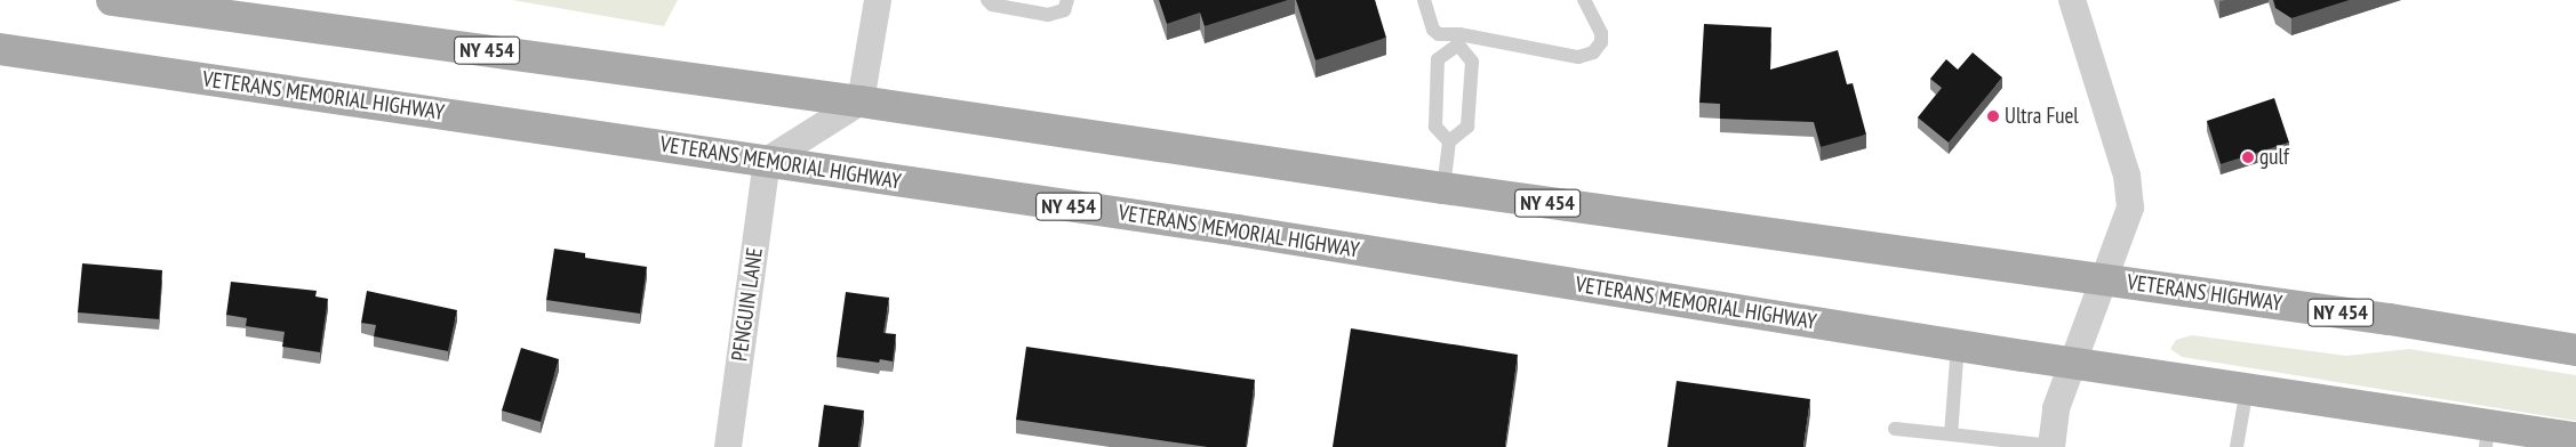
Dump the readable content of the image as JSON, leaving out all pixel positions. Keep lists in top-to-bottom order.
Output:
{
  "streets": {
    "main road": ["NY 454", "VETERANS MEMORIAL HIGHWAY", "VETERANS HIGHWAY"],
    "street": ["PENGUIN LANE"]
  },
  "crossings": [
    ["NY 454", "VETERANS MEMORIAL HIGHWAY"],
    ["NY 454", "VETERANS HIGHWAY"],
    ["VETERANS MEMORIAL HIGHWAY", "PENGUIN LANE"]
  ],
  "places": ["Ultra Fuel", "gulf"]
}
